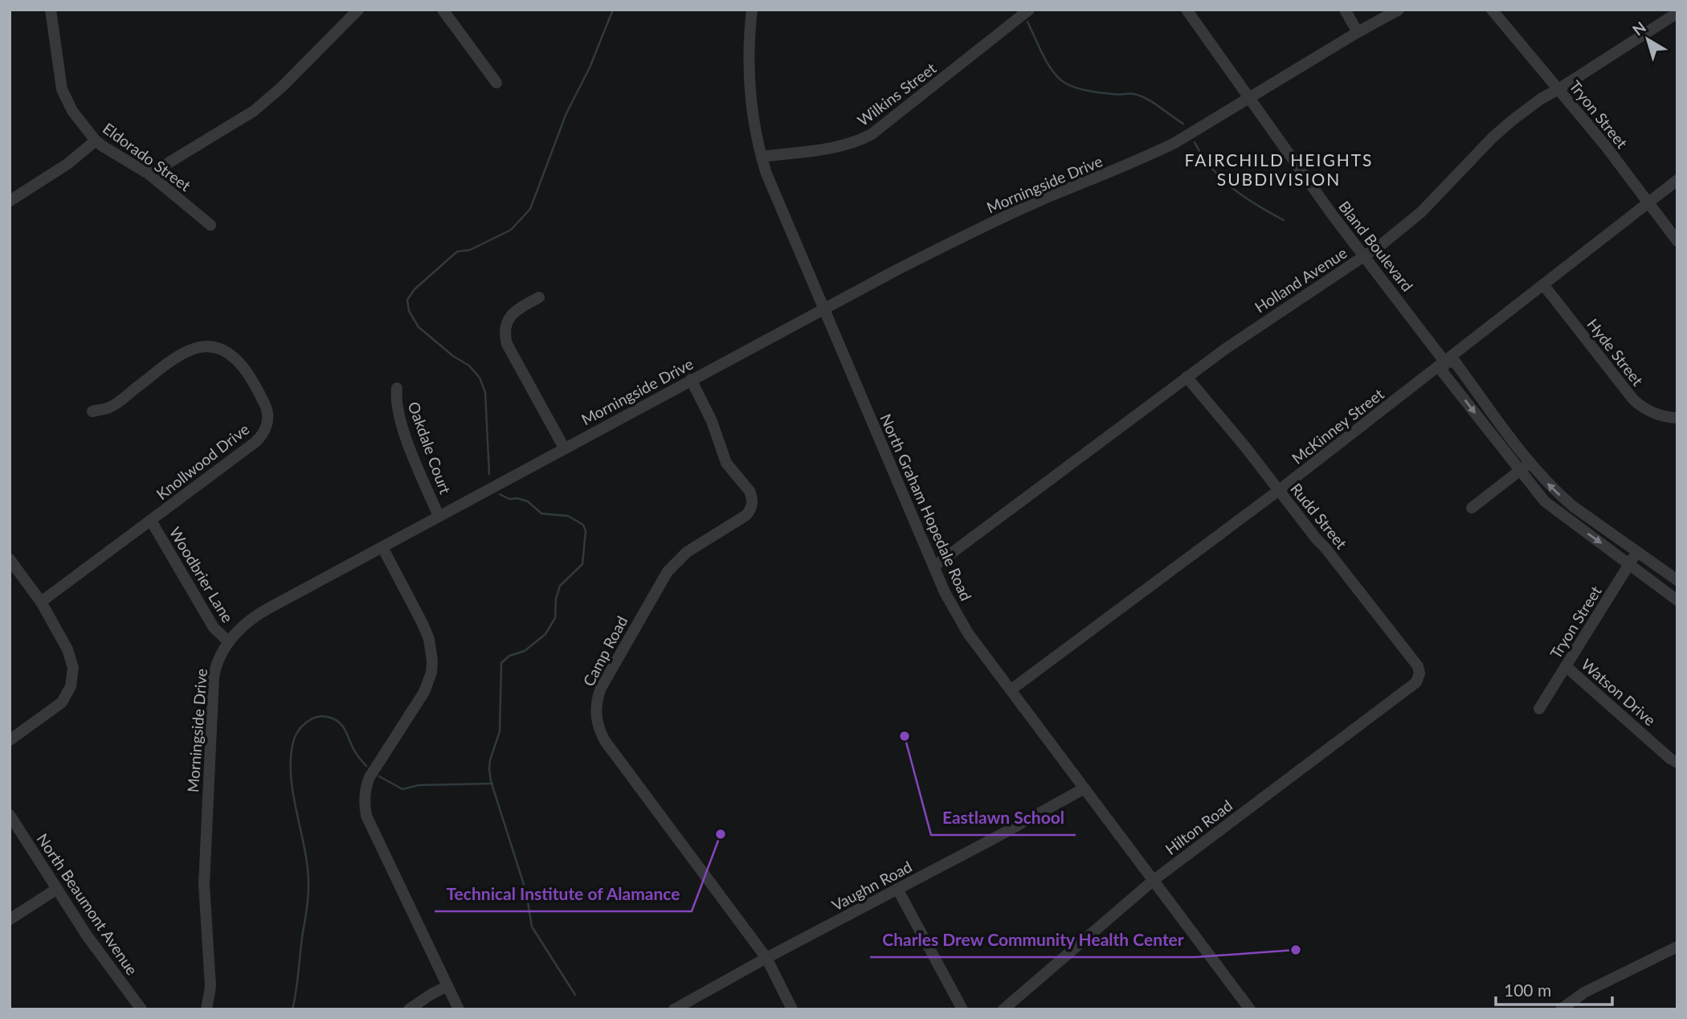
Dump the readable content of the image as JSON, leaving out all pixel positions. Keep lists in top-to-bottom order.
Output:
{
  "streets": {
    "street": [
      "Wilkins Street",
      "Tryon Street",
      "Eldorado Street",
      "Morningside Drive",
      "Bland Boulevard",
      "Holland Avenue",
      "Hyde Street",
      "McKinney Street",
      "Oakdale Court",
      "Knollwood Drive",
      "North Graham Hopedale Road",
      "Rudd Street",
      "Woodbrier Lane",
      "Camp Road",
      "Watson Drive",
      "Hilton Road",
      "Vaughn Road",
      "North Beaumont Avenue"
    ]
  },
  "crossings": [
    ["Wilkins Street", "North Graham Hopedale Road"],
    ["Tryon Street", "Bland Boulevard"],
    ["Tryon Street", "Holland Avenue"],
    ["Tryon Street", "McKinney Street"],
    ["Tryon Street", "Watson Drive"],
    ["Morningside Drive", "Bland Boulevard"],
    ["Morningside Drive", "Oakdale Court"],
    ["Morningside Drive", "North Graham Hopedale Road"],
    ["Morningside Drive", "Woodbrier Lane"],
    ["Morningside Drive", "Camp Road"],
    ["Bland Boulevard", "Holland Avenue"],
    ["Bland Boulevard", "McKinney Street"],
    ["Holland Avenue", "North Graham Hopedale Road"],
    ["Holland Avenue", "Rudd Street"],
    ["Hyde Street", "McKinney Street"],
    ["McKinney Street", "North Graham Hopedale Road"],
    ["McKinney Street", "Rudd Street"],
    ["Knollwood Drive", "Woodbrier Lane"],
    ["North Graham Hopedale Road", "Hilton Road"],
    ["North Graham Hopedale Road", "Vaughn Road"],
    ["Rudd Street", "Hilton Road"],
    ["Camp Road", "Vaughn Road"]
  ],
  "districts": ["FAIRCHILD HEIGHTS SUBDIVISION"],
  "places": ["Eastlawn School", "Technical Institute of Alamance", "Charles Drew Community Health Center"],
  "scale_bar": "100 m",
  "north": "top left"
}
